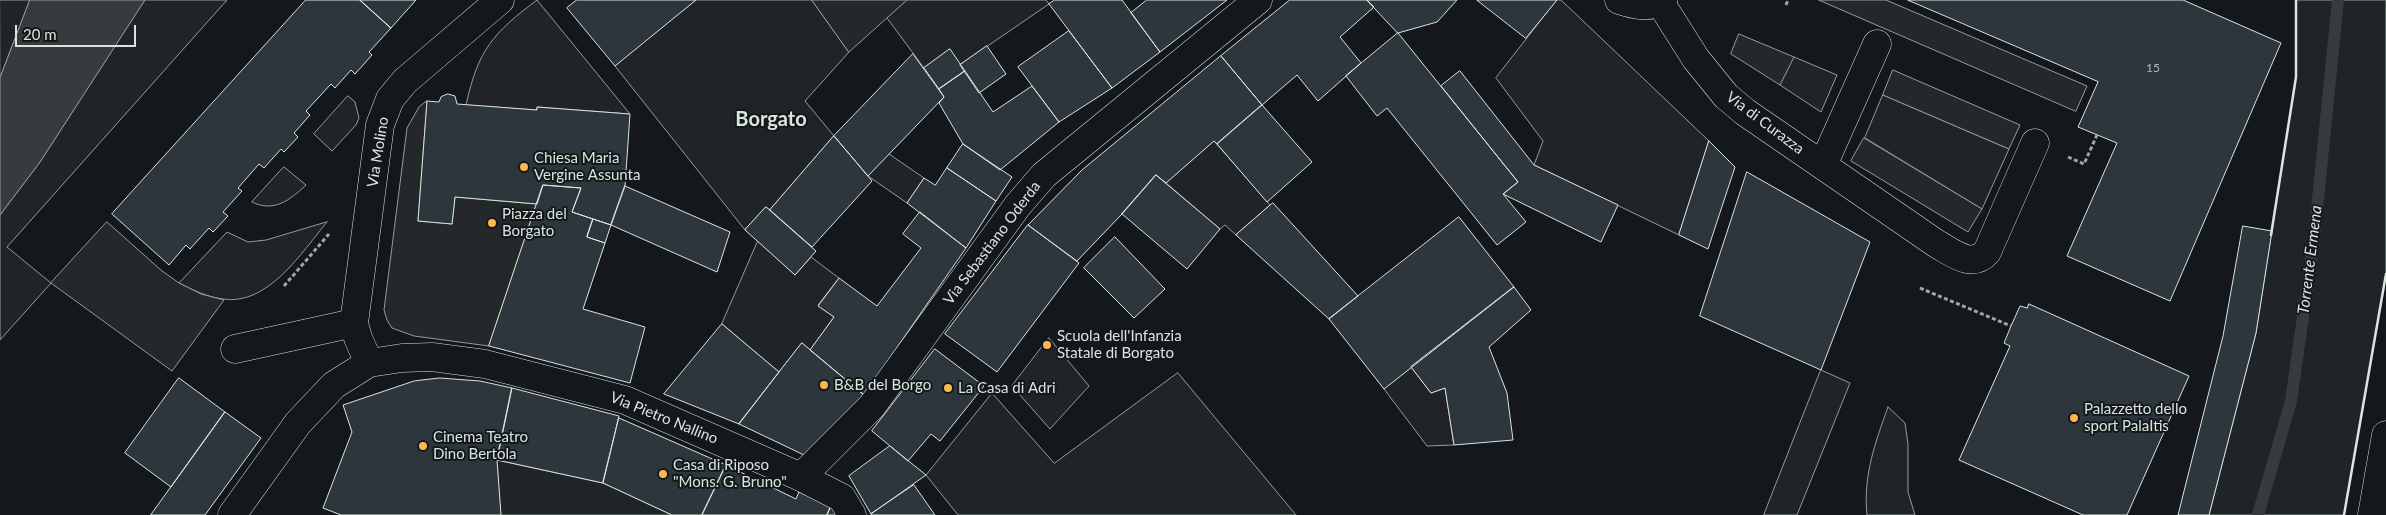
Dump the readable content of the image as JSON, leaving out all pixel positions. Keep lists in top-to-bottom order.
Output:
{
  "streets": {
    "main road": [
      "Via di Curazza",
      "Via Molino",
      "Via Sebastiano Oderda",
      "Via Pietro Nallino"
    ]
  },
  "crossings": [
    ["Via Molino", "Via Pietro Nallino"],
    ["Via Sebastiano Oderda", "Via Pietro Nallino"]
  ],
  "districts": ["Borgato"],
  "water": ["Torrente Ermena"],
  "places": [
    "Chiesa Maria Vergine Assunta",
    "Piazza del Borgato",
    "Scuola dell'Infanzia Statale di Borgato",
    "B&B del Borgo",
    "La Casa di Adri",
    "Palazzetto dello sport PalaItis",
    "Cinema Teatro Dino Bertola",
    "Casa di Riposo \"Mons. G. Bruno\""
  ],
  "house_numbers": ["15"],
  "scale_bar": "20 m"
}
